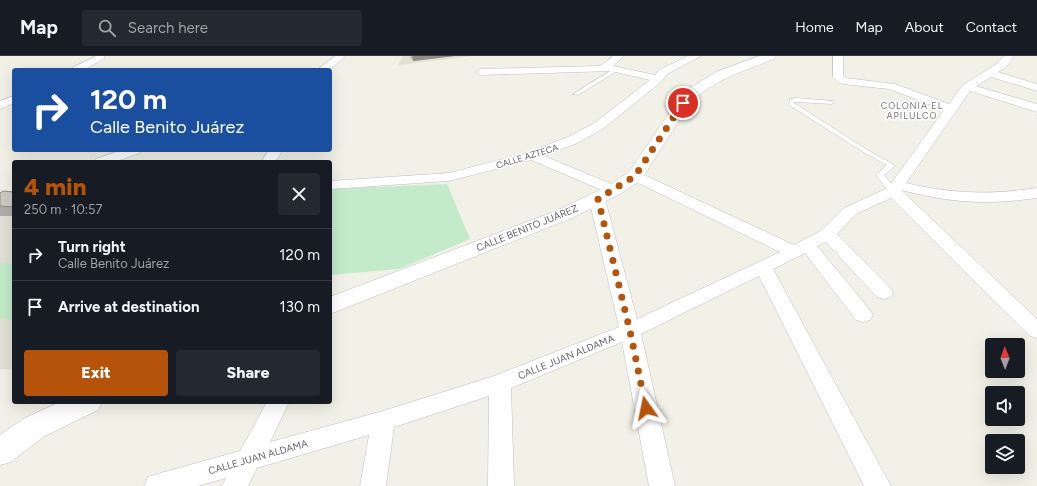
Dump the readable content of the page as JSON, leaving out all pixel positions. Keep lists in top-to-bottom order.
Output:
{
  "streets": {
    "main road": ["CALLE BENITO JUÁREZ"],
    "street": ["CALLE AZTECA", "CALLE JUAN ALDAMA"]
  },
  "districts": ["COLONIA EL APILULCO"],
  "north": "top",
  "page": {
    "header": "Map",
    "search": "Search here",
    "nav": [
      "Home",
      "Map",
      "About",
      "Contact"
    ],
    "turn": ["120 m", "Calle Benito Juárez"],
    "heading": ["4 min", "250 m · 10:57"],
    "list": [
      {
        "name": "Turn right",
        "note": "Calle Benito Juárez",
        "value": "120 m"
      },
      {
        "name": "Arrive at destination",
        "value": "130 m"
      }
    ],
    "buttons": ["Exit", "Share"]
  }
}
